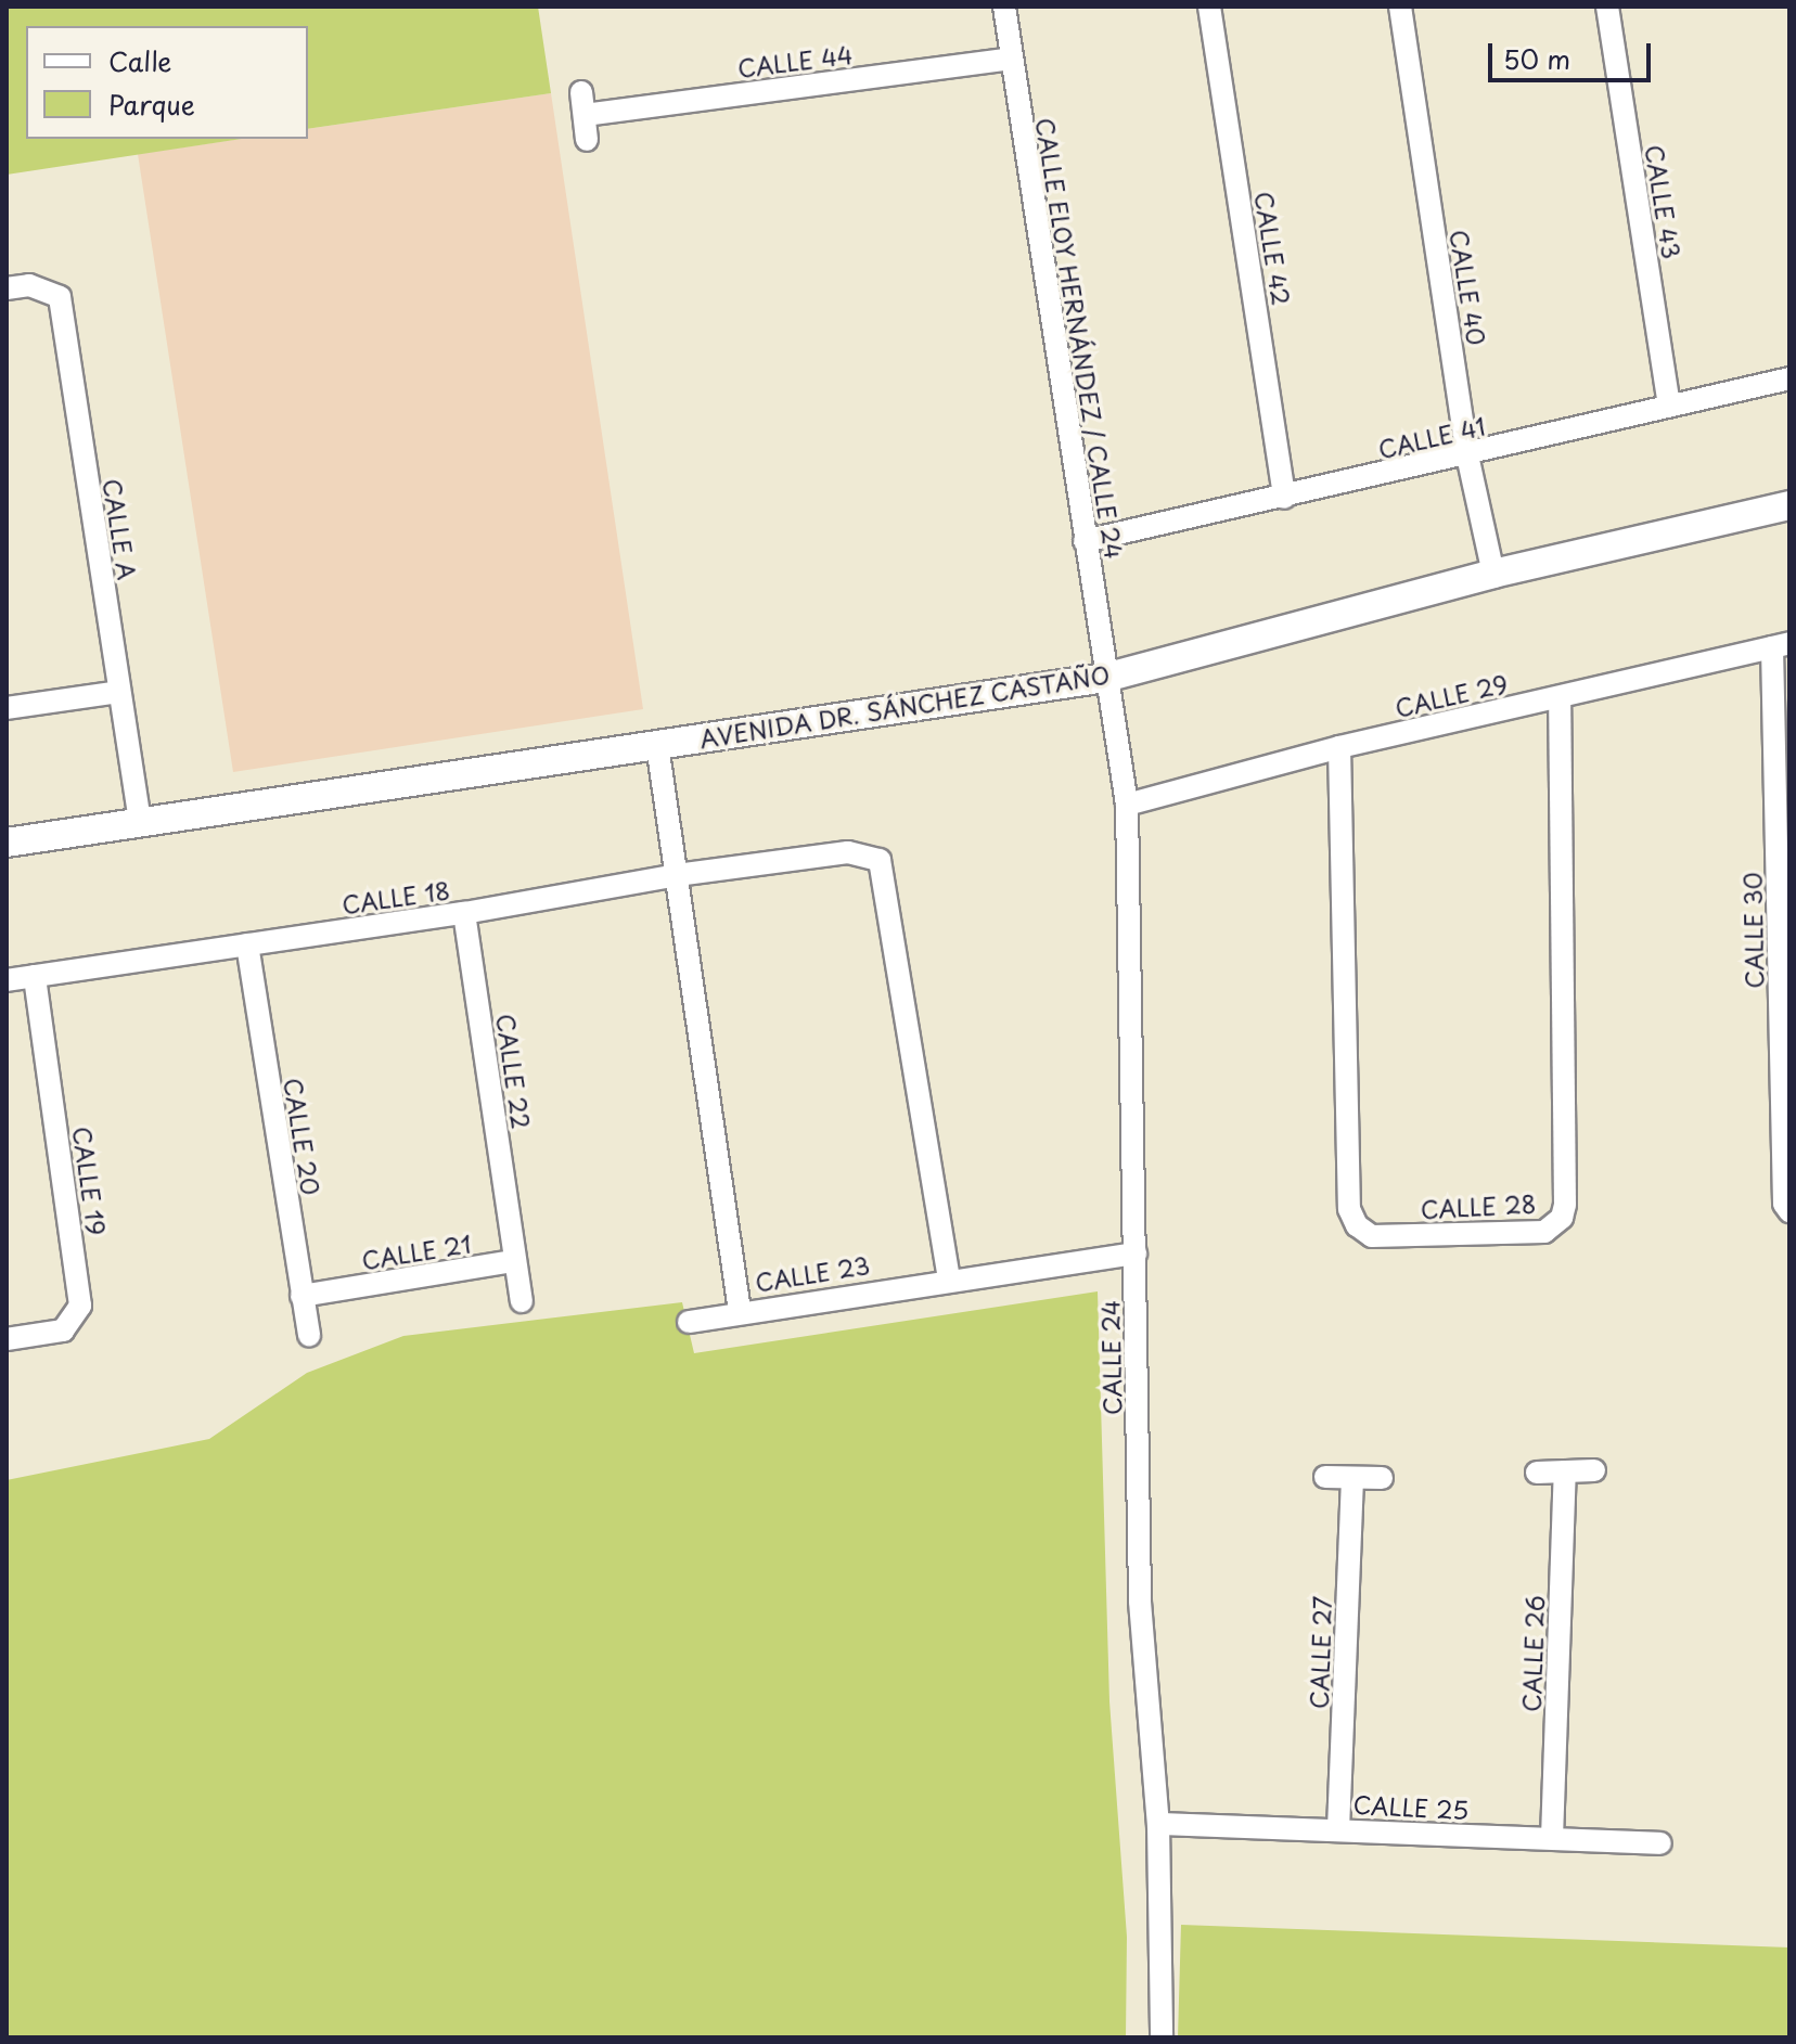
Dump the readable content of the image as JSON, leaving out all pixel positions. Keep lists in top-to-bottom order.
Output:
{
  "streets": {
    "street": [
      "CALLE 44",
      "CALLE 43",
      "CALLE 42",
      "CALLE 40",
      "CALLE ELOY HERNÁNDEZ / CALLE 24",
      "CALLE 41",
      "CALLE A",
      "CALLE 29",
      "AVENIDA DR. SÁNCHEZ CASTAÑO",
      "CALLE 18",
      "CALLE 30",
      "CALLE 22",
      "CALLE 20",
      "CALLE 19",
      "CALLE 28",
      "CALLE 21",
      "CALLE 23",
      "CALLE 24",
      "CALLE 27",
      "CALLE 26",
      "CALLE 25"
    ]
  },
  "crossings": [
    ["CALLE 44", "CALLE ELOY HERNÁNDEZ / CALLE 24"],
    ["CALLE 43", "CALLE 41"],
    ["CALLE 42", "CALLE 41"],
    ["CALLE 40", "CALLE 41"],
    ["CALLE 40", "AVENIDA DR. SÁNCHEZ CASTAÑO"],
    ["CALLE ELOY HERNÁNDEZ / CALLE 24", "CALLE 41"],
    ["CALLE ELOY HERNÁNDEZ / CALLE 24", "AVENIDA DR. SÁNCHEZ CASTAÑO"],
    ["CALLE ELOY HERNÁNDEZ / CALLE 24", "CALLE 24"],
    ["CALLE A", "AVENIDA DR. SÁNCHEZ CASTAÑO"],
    ["CALLE 29", "CALLE 30"],
    ["CALLE 29", "CALLE 28"],
    ["CALLE 29", "CALLE 24"],
    ["AVENIDA DR. SÁNCHEZ CASTAÑO", "CALLE 23"],
    ["AVENIDA DR. SÁNCHEZ CASTAÑO", "CALLE 24"],
    ["CALLE 18", "CALLE 22"],
    ["CALLE 18", "CALLE 20"],
    ["CALLE 18", "CALLE 19"],
    ["CALLE 18", "CALLE 23"],
    ["CALLE 22", "CALLE 21"],
    ["CALLE 20", "CALLE 21"],
    ["CALLE 23", "CALLE 24"],
    ["CALLE 24", "CALLE 25"],
    ["CALLE 27", "CALLE 25"],
    ["CALLE 26", "CALLE 25"]
  ],
  "legend": ["Calle", "Parque"],
  "scale_bar": "50 m"
}
